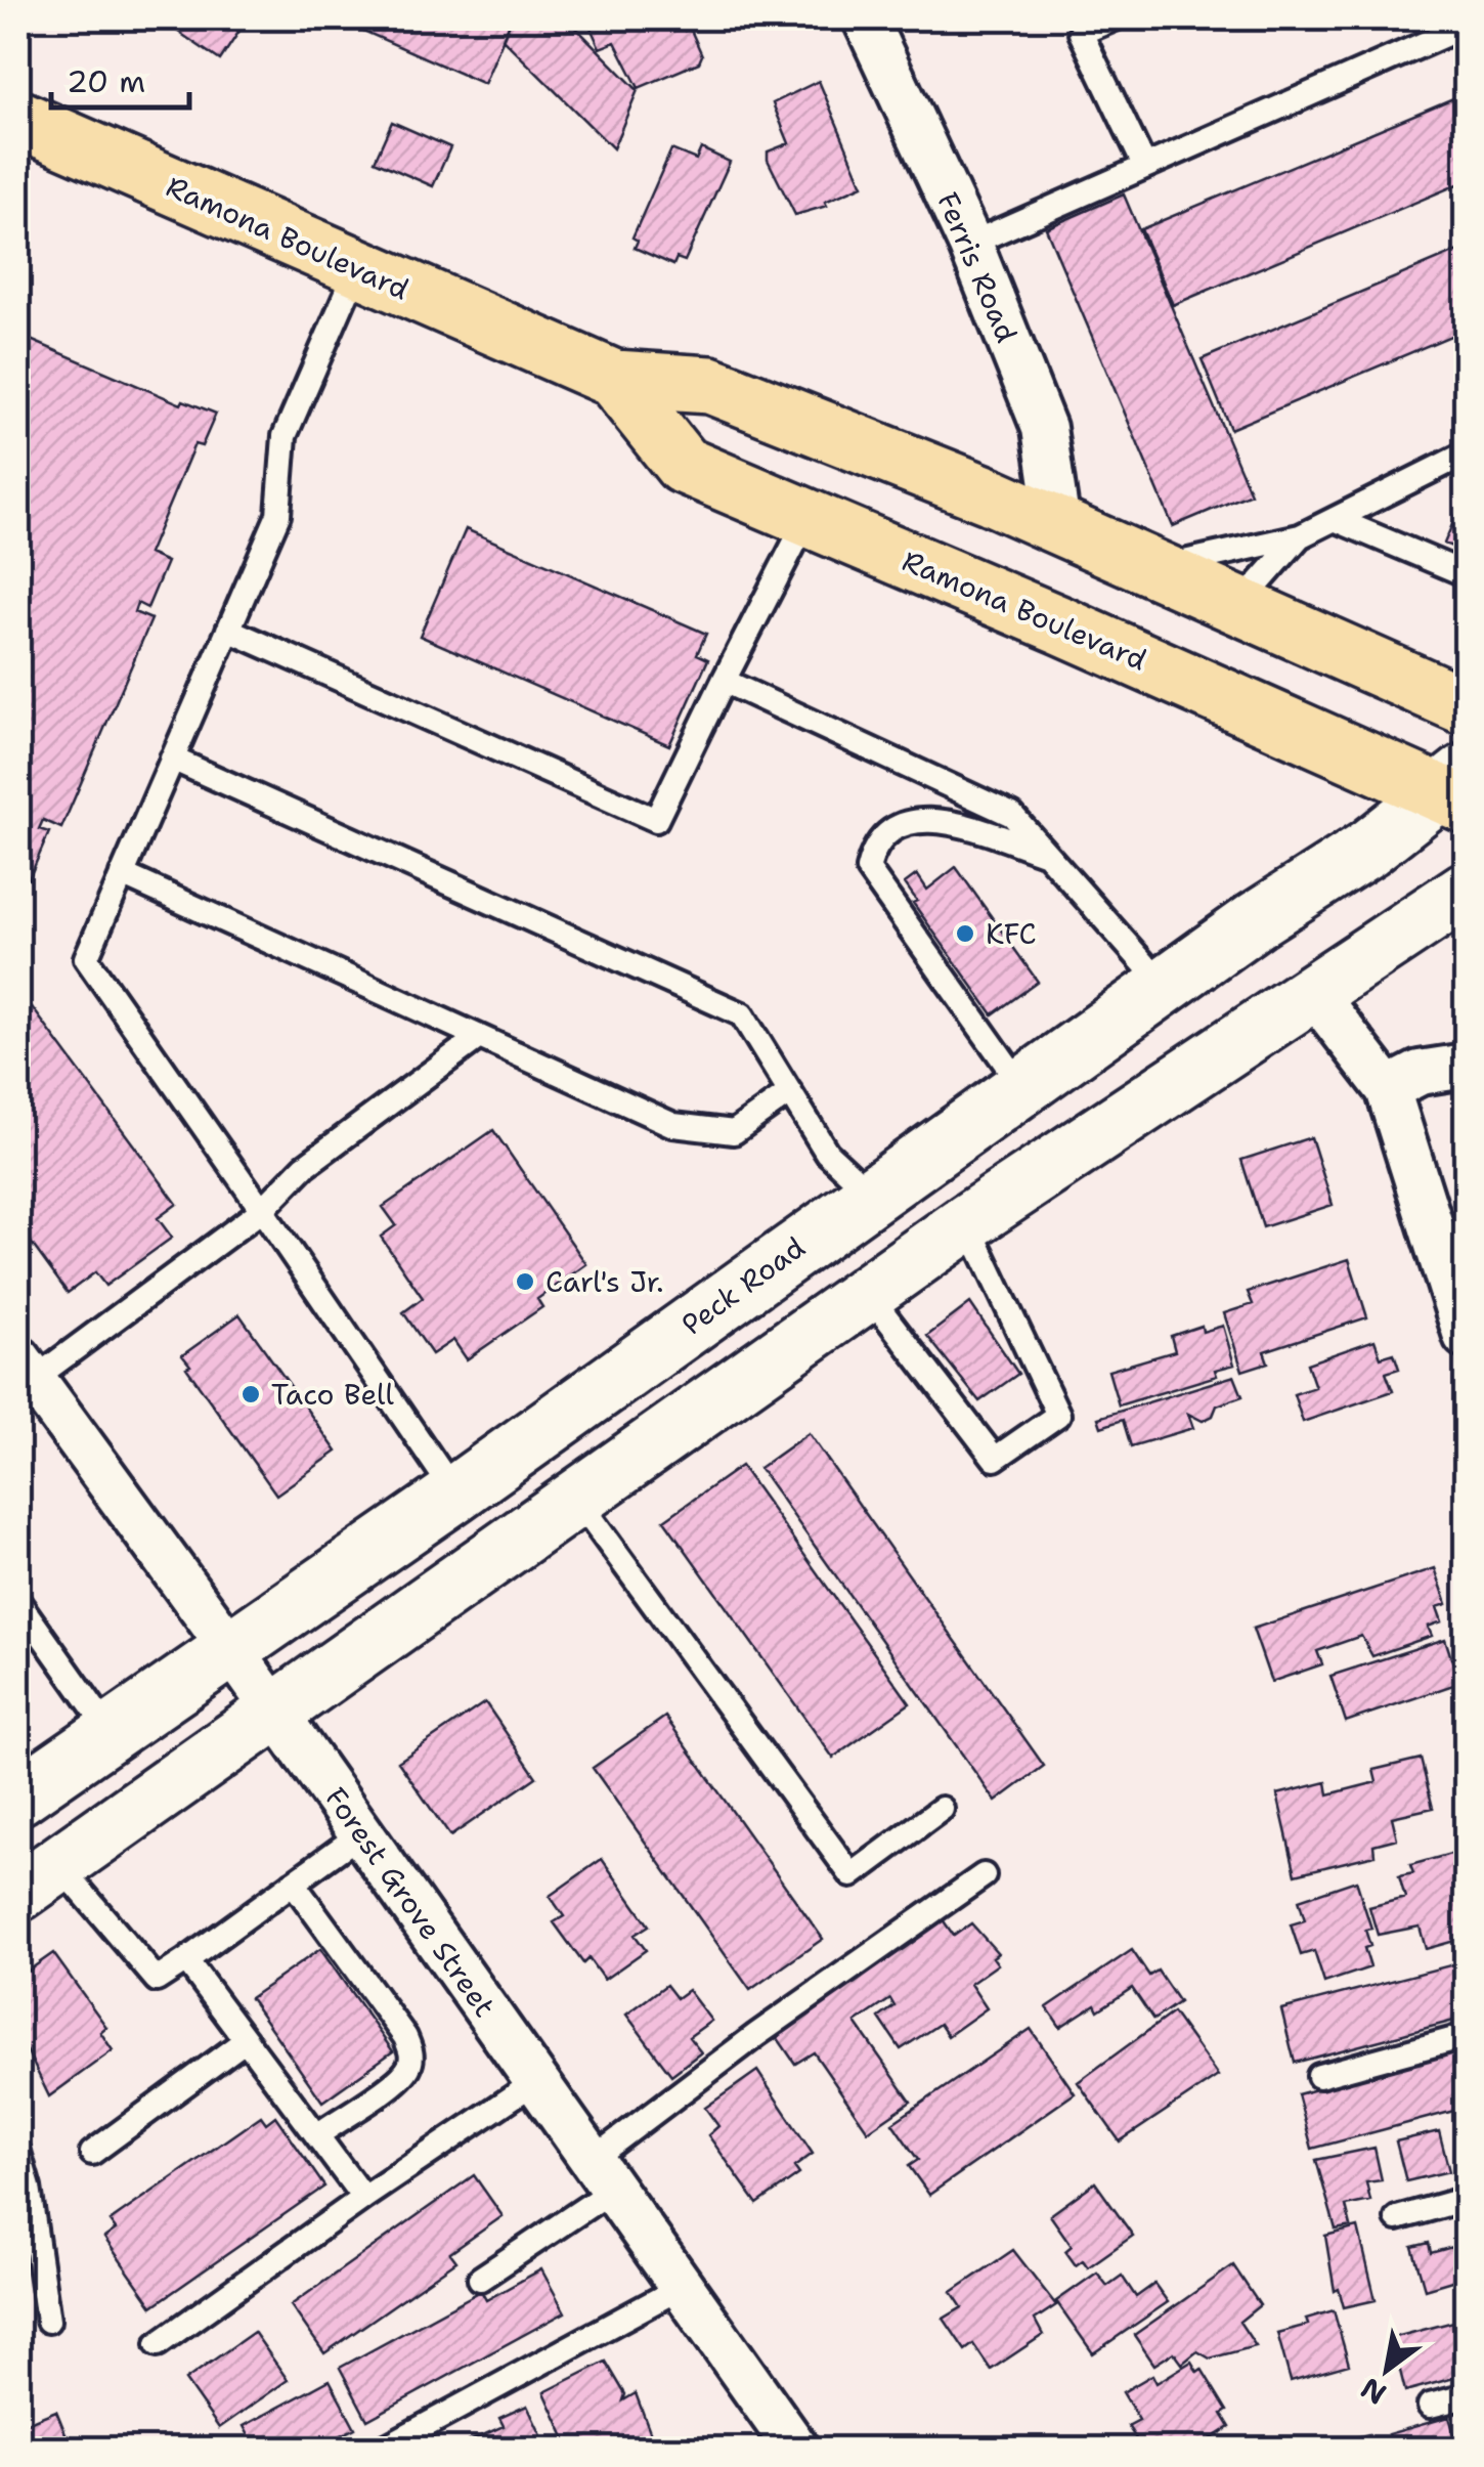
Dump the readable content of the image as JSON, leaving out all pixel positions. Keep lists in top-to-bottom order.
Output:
{
  "streets": {
    "main road": ["Ramona Boulevard", "Peck Road"],
    "street": ["Ferris Road", "Forest Grove Street"]
  },
  "crossings": [
    ["Ramona Boulevard", "Ferris Road"],
    ["Ramona Boulevard", "Peck Road"],
    ["Peck Road", "Forest Grove Street"]
  ],
  "places": ["KFC", "Carl's Jr.", "Taco Bell"],
  "scale_bar": "20 m",
  "north": "bottom left"
}
